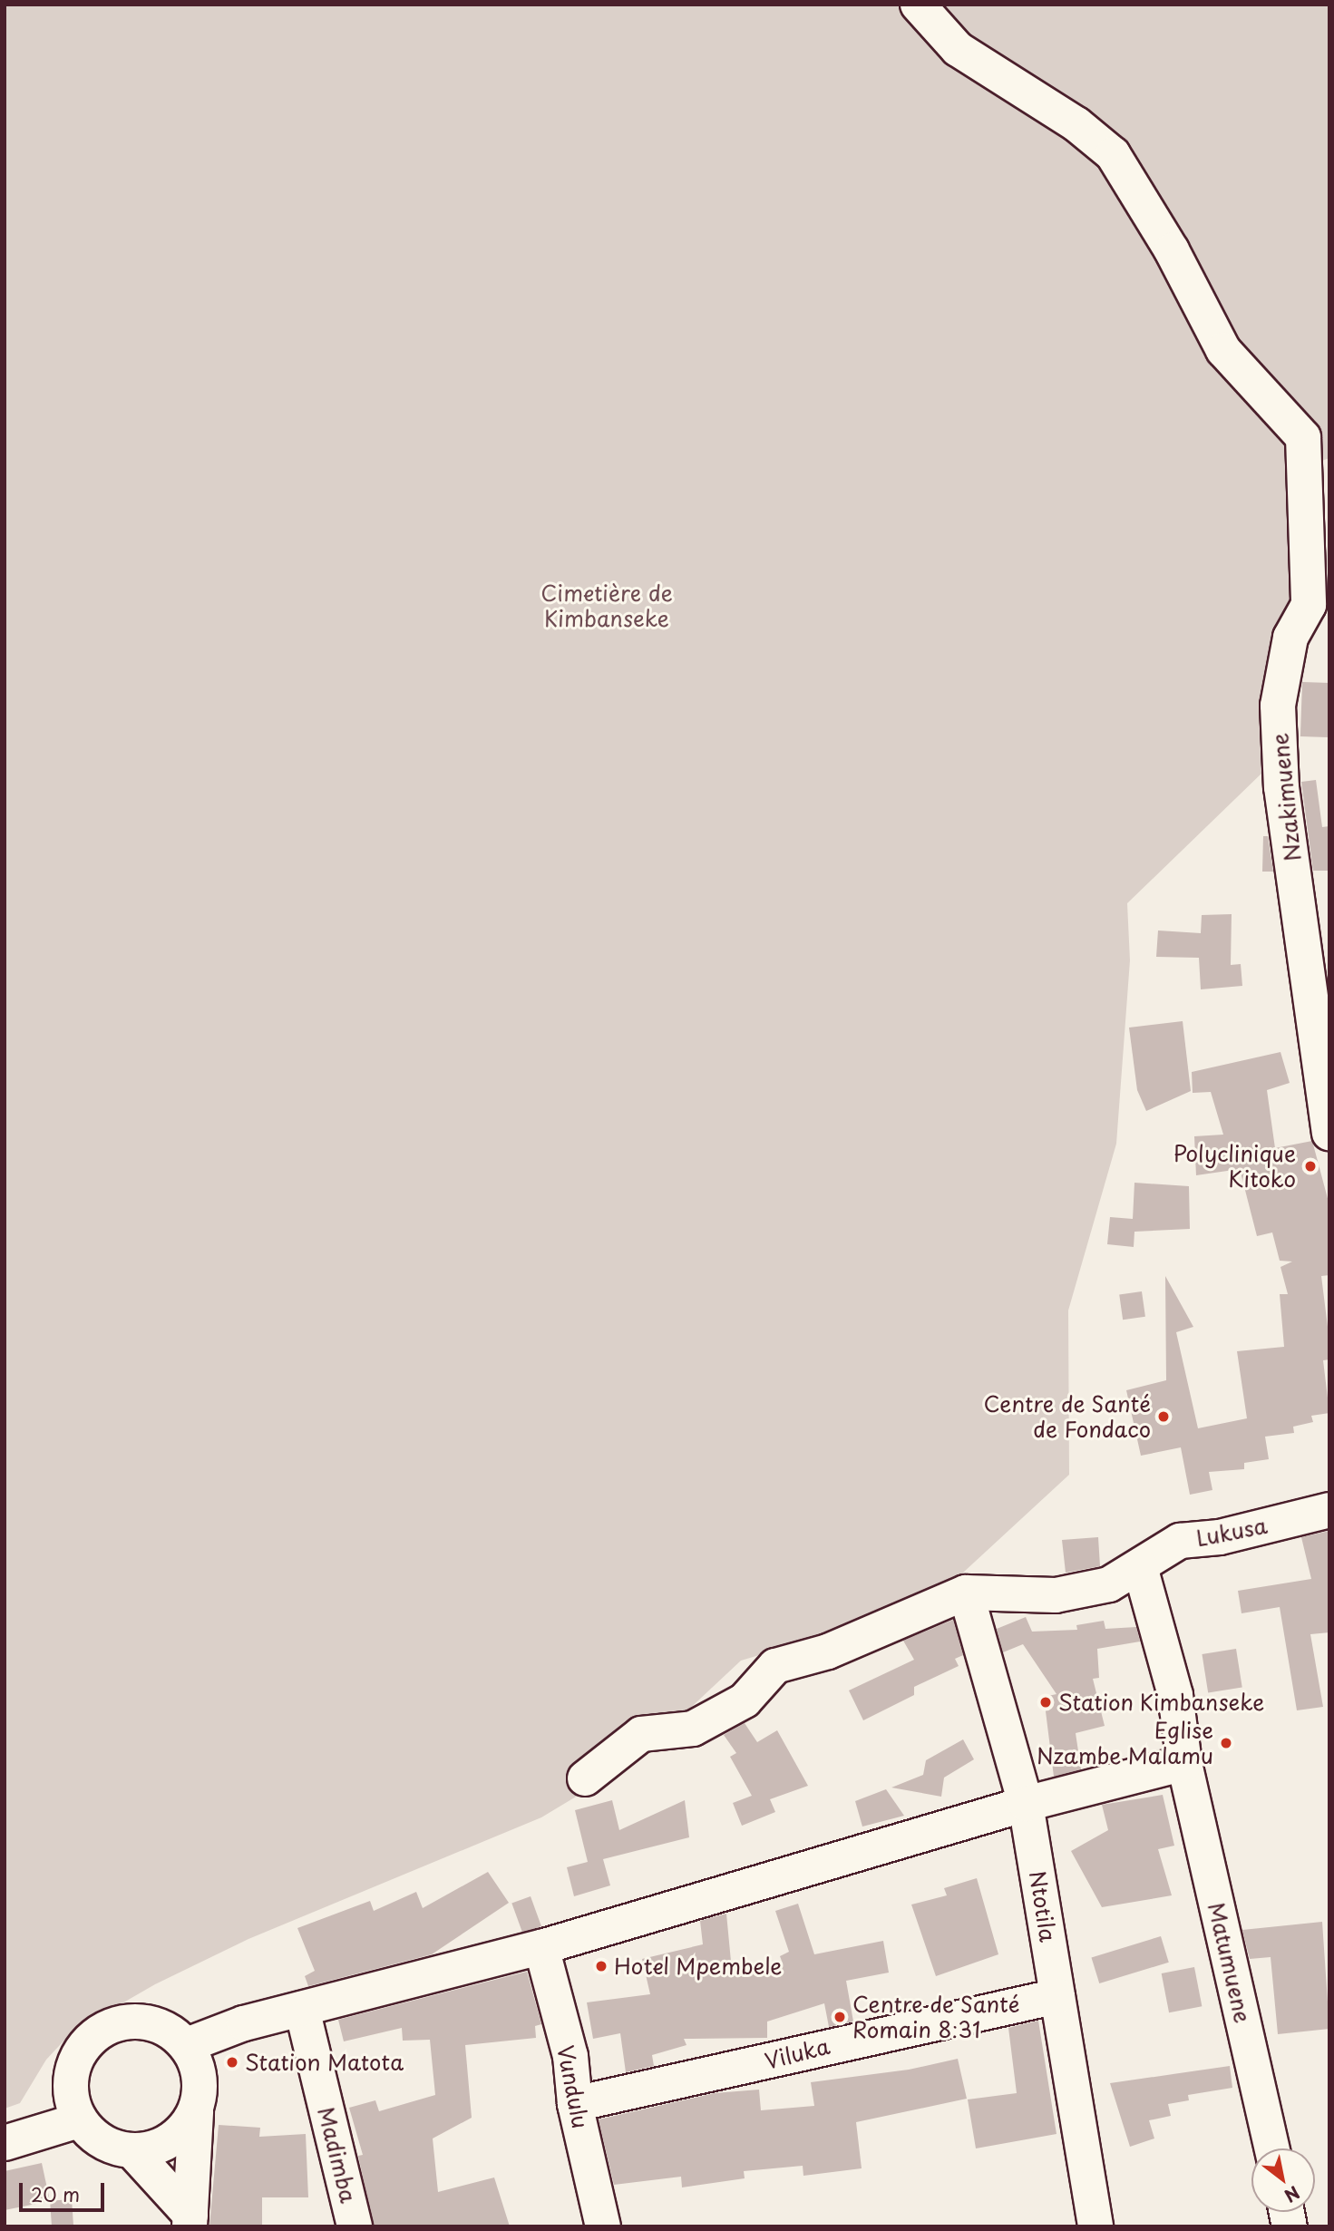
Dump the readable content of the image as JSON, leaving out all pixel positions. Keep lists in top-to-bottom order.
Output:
{
  "streets": {
    "street": [
      "Nzakimuene",
      "Lukusa",
      "Ntotila",
      "Matumuene",
      "Viluka",
      "Vundulu",
      "Madimba"
    ]
  },
  "crossings": [
    ["Lukusa", "Ntotila"],
    ["Lukusa", "Matumuene"],
    ["Ntotila", "Viluka"],
    ["Viluka", "Vundulu"]
  ],
  "parks": ["Cimetière de Kimbanseke"],
  "places": [
    "Polyclinique Kitoko",
    "Centre de Santé de Fondaco",
    "Station Kimbanseke",
    "Eglise Nzambe Malamu",
    "Hotel Mpembele",
    "Centre de Santé Romain 8:31",
    "Station Matota"
  ],
  "scale_bar": "20 m",
  "north": "bottom right"
}
